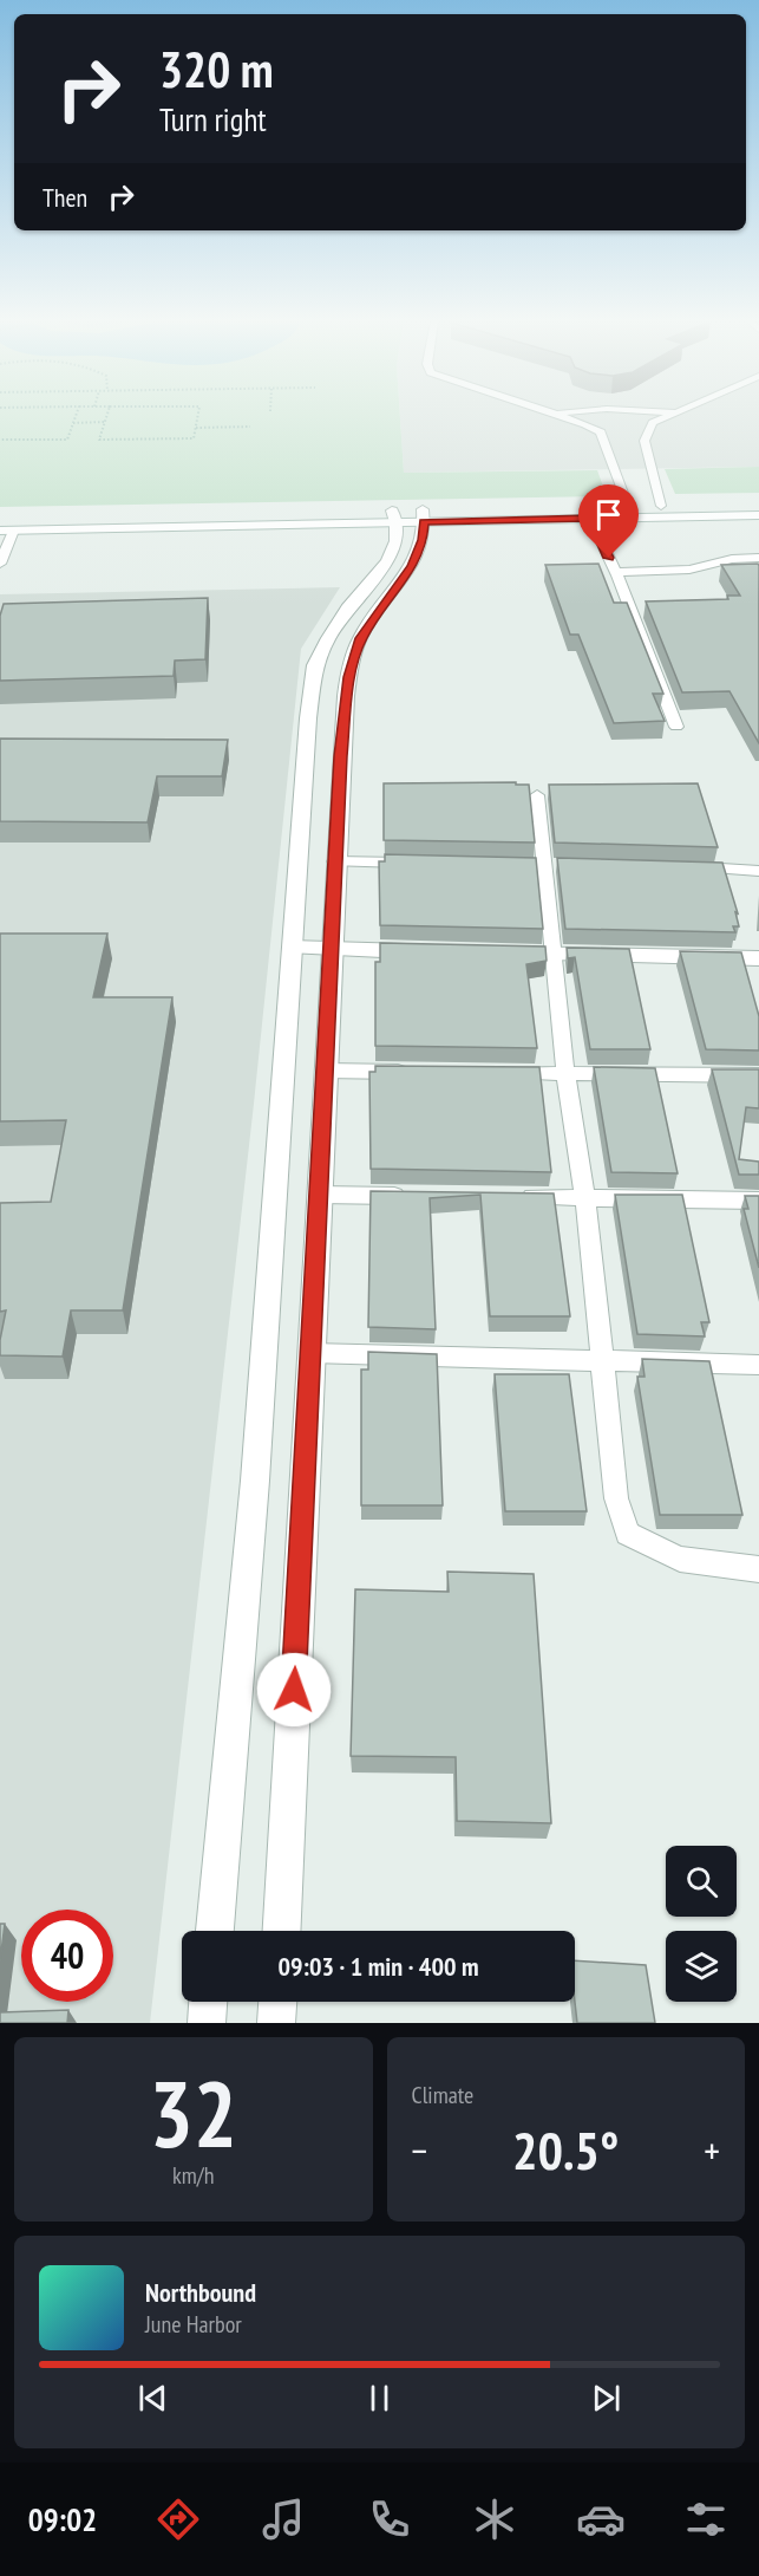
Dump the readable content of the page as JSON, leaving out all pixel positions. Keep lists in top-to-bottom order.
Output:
{
  "page": {
    "turn": ["320 m", "Turn right"],
    "then": "Then",
    "limit": "40",
    "trip": "09:03 · 1 min · 400 m",
    "tile": [
      ["32", "km/h"],
      "Climate"
    ],
    "heat": ["−", "20.5°", "+"],
    "song": ["Northbound", "June Harbor"],
    "tabs": "09:02"
  }
}
